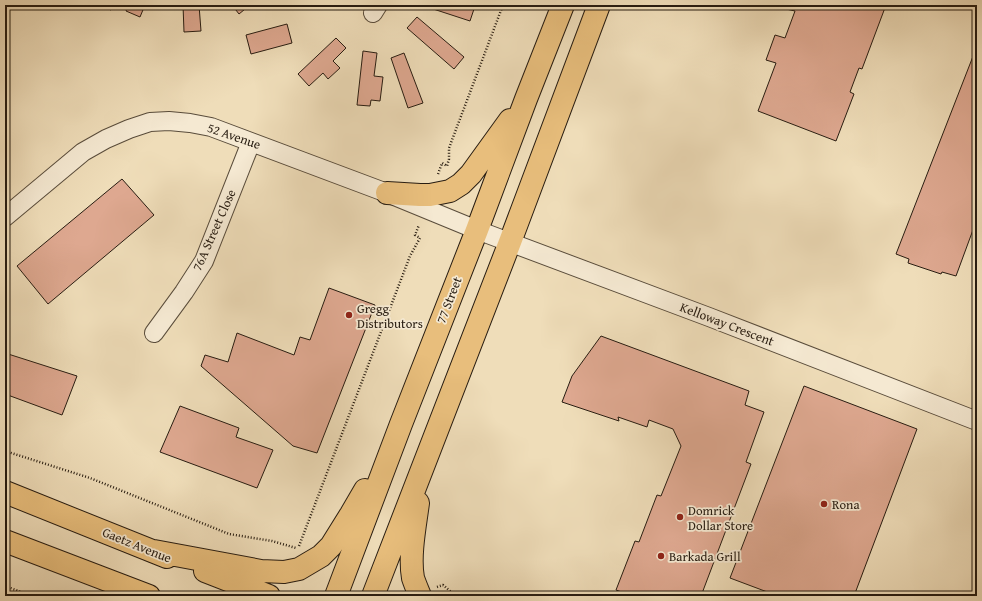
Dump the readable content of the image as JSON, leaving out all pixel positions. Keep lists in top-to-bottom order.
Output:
{
  "streets": {
    "main road": ["77 Street", "Gaetz Avenue"],
    "street": ["52 Avenue", "76A Street Close", "Kelloway Crescent"]
  },
  "crossings": [
    ["52 Avenue", "76A Street Close"],
    ["52 Avenue", "77 Street"],
    ["52 Avenue", "Kelloway Crescent"],
    ["77 Street", "Kelloway Crescent"]
  ],
  "places": [
    "Gregg Distributors",
    "Rona",
    "Domrick Dollar Store",
    "Barkada Grill"
  ]
}
